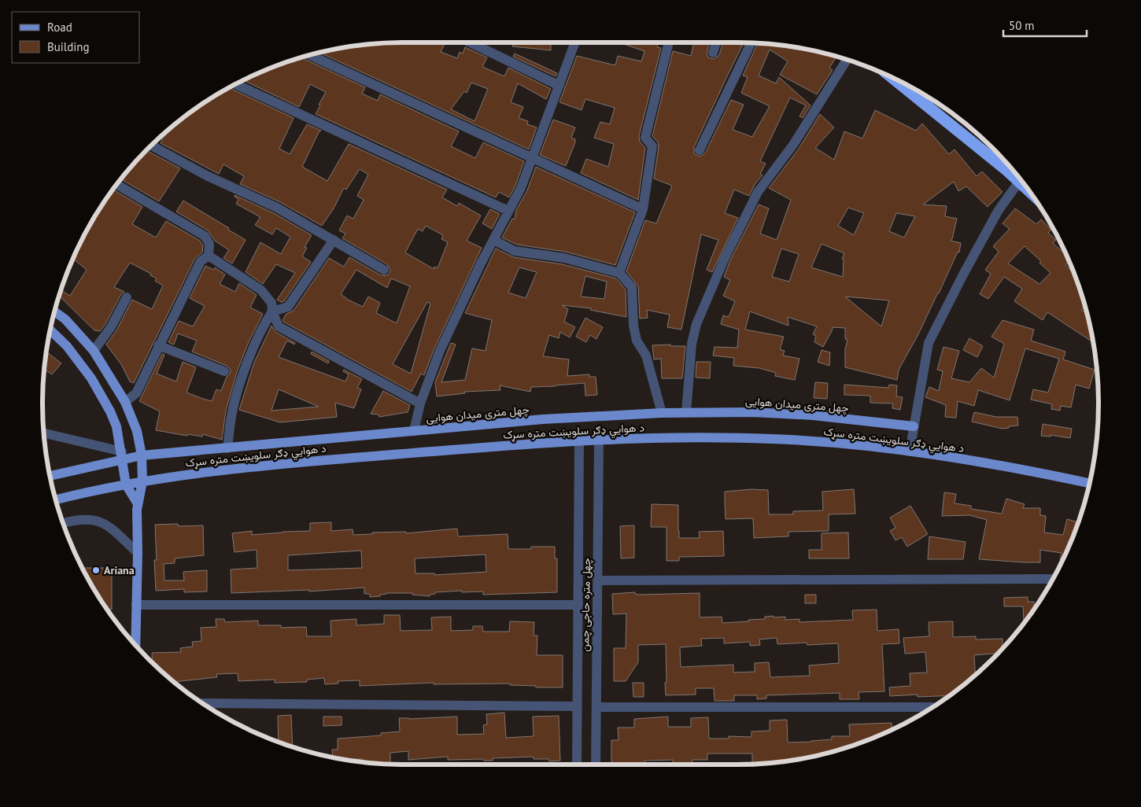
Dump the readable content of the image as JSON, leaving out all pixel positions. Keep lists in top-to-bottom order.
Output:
{
  "streets": {
    "main road": ["چهل متری میدان هوایی", "د هوايي ډګر سلویښت متره سړک"],
    "street": ["چهل متره حاجی چمن"]
  },
  "crossings": [
    ["د هوايي ډګر سلویښت متره سړک", "چهل متره حاجی چمن"]
  ],
  "places": ["Ariana"],
  "legend": ["Road", "Building"],
  "scale_bar": "50 m"
}
